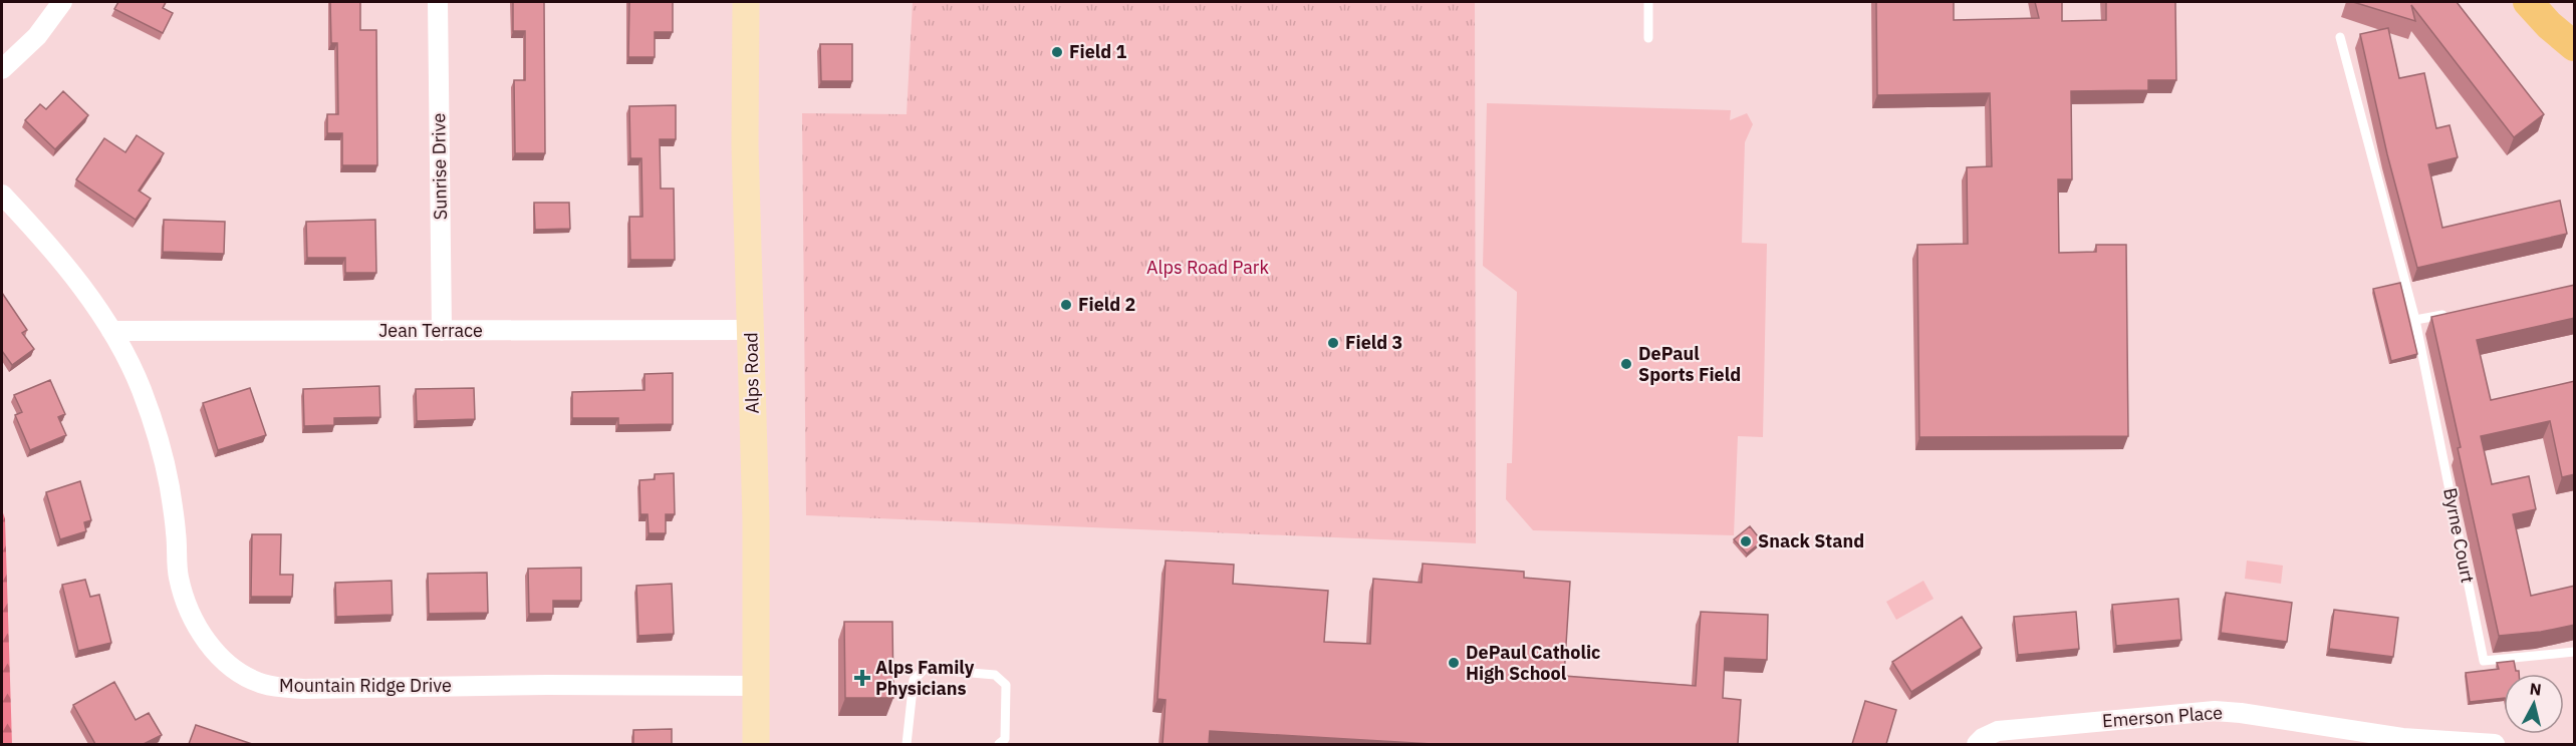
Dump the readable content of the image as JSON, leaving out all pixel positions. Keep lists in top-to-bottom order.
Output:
{
  "streets": {
    "main road": ["Alps Road"],
    "street": [
      "Sunrise Drive",
      "Jean Terrace",
      "Mountain Ridge Drive",
      "Emerson Place"
    ],
    "lane": ["Byrne Court"]
  },
  "crossings": [
    ["Sunrise Drive", "Jean Terrace"],
    ["Jean Terrace", "Alps Road"],
    ["Jean Terrace", "Mountain Ridge Drive"],
    ["Alps Road", "Mountain Ridge Drive"]
  ],
  "parks": ["Alps Road Park"],
  "places": {
    "other": [
      "Field 1",
      "Field 2",
      "Field 3",
      "DePaul Sports Field",
      "Snack Stand",
      "DePaul Catholic High School"
    ],
    "health": ["Alps Family Physicians"]
  },
  "north": "top"
}
